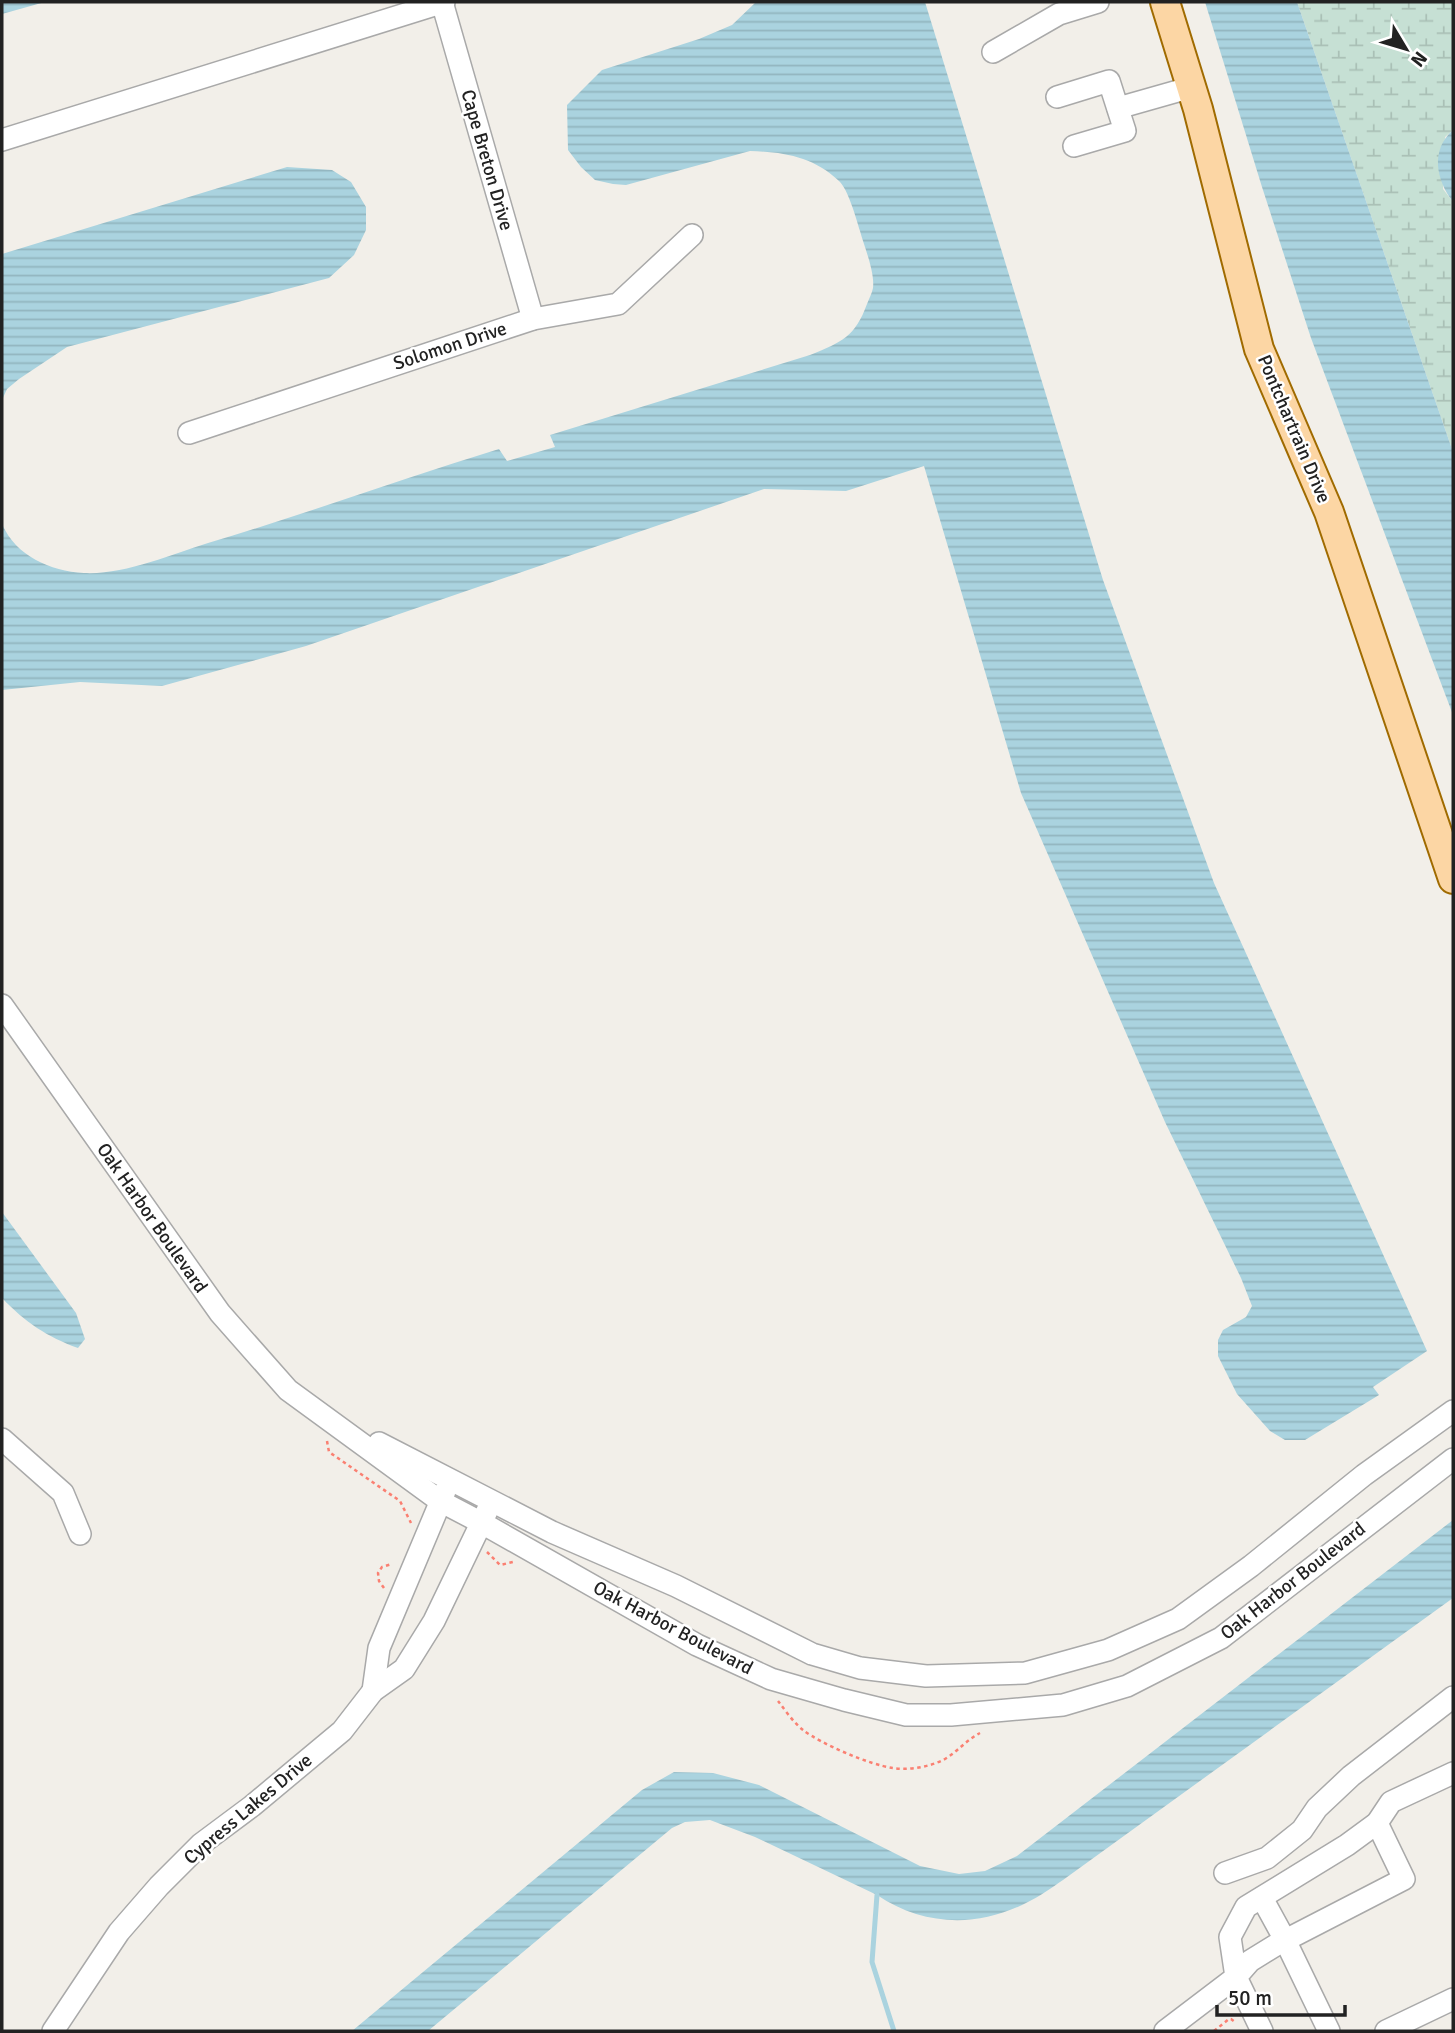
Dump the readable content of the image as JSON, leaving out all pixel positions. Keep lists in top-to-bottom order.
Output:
{
  "streets": {
    "main road": ["Pontchartrain Drive"],
    "street": [
      "Cape Breton Drive",
      "Solomon Drive",
      "Oak Harbor Boulevard",
      "Cypress Lakes Drive"
    ]
  },
  "crossings": [
    ["Cape Breton Drive", "Solomon Drive"],
    ["Oak Harbor Boulevard", "Cypress Lakes Drive"]
  ],
  "scale_bar": "50 m",
  "north": "bottom right"
}
